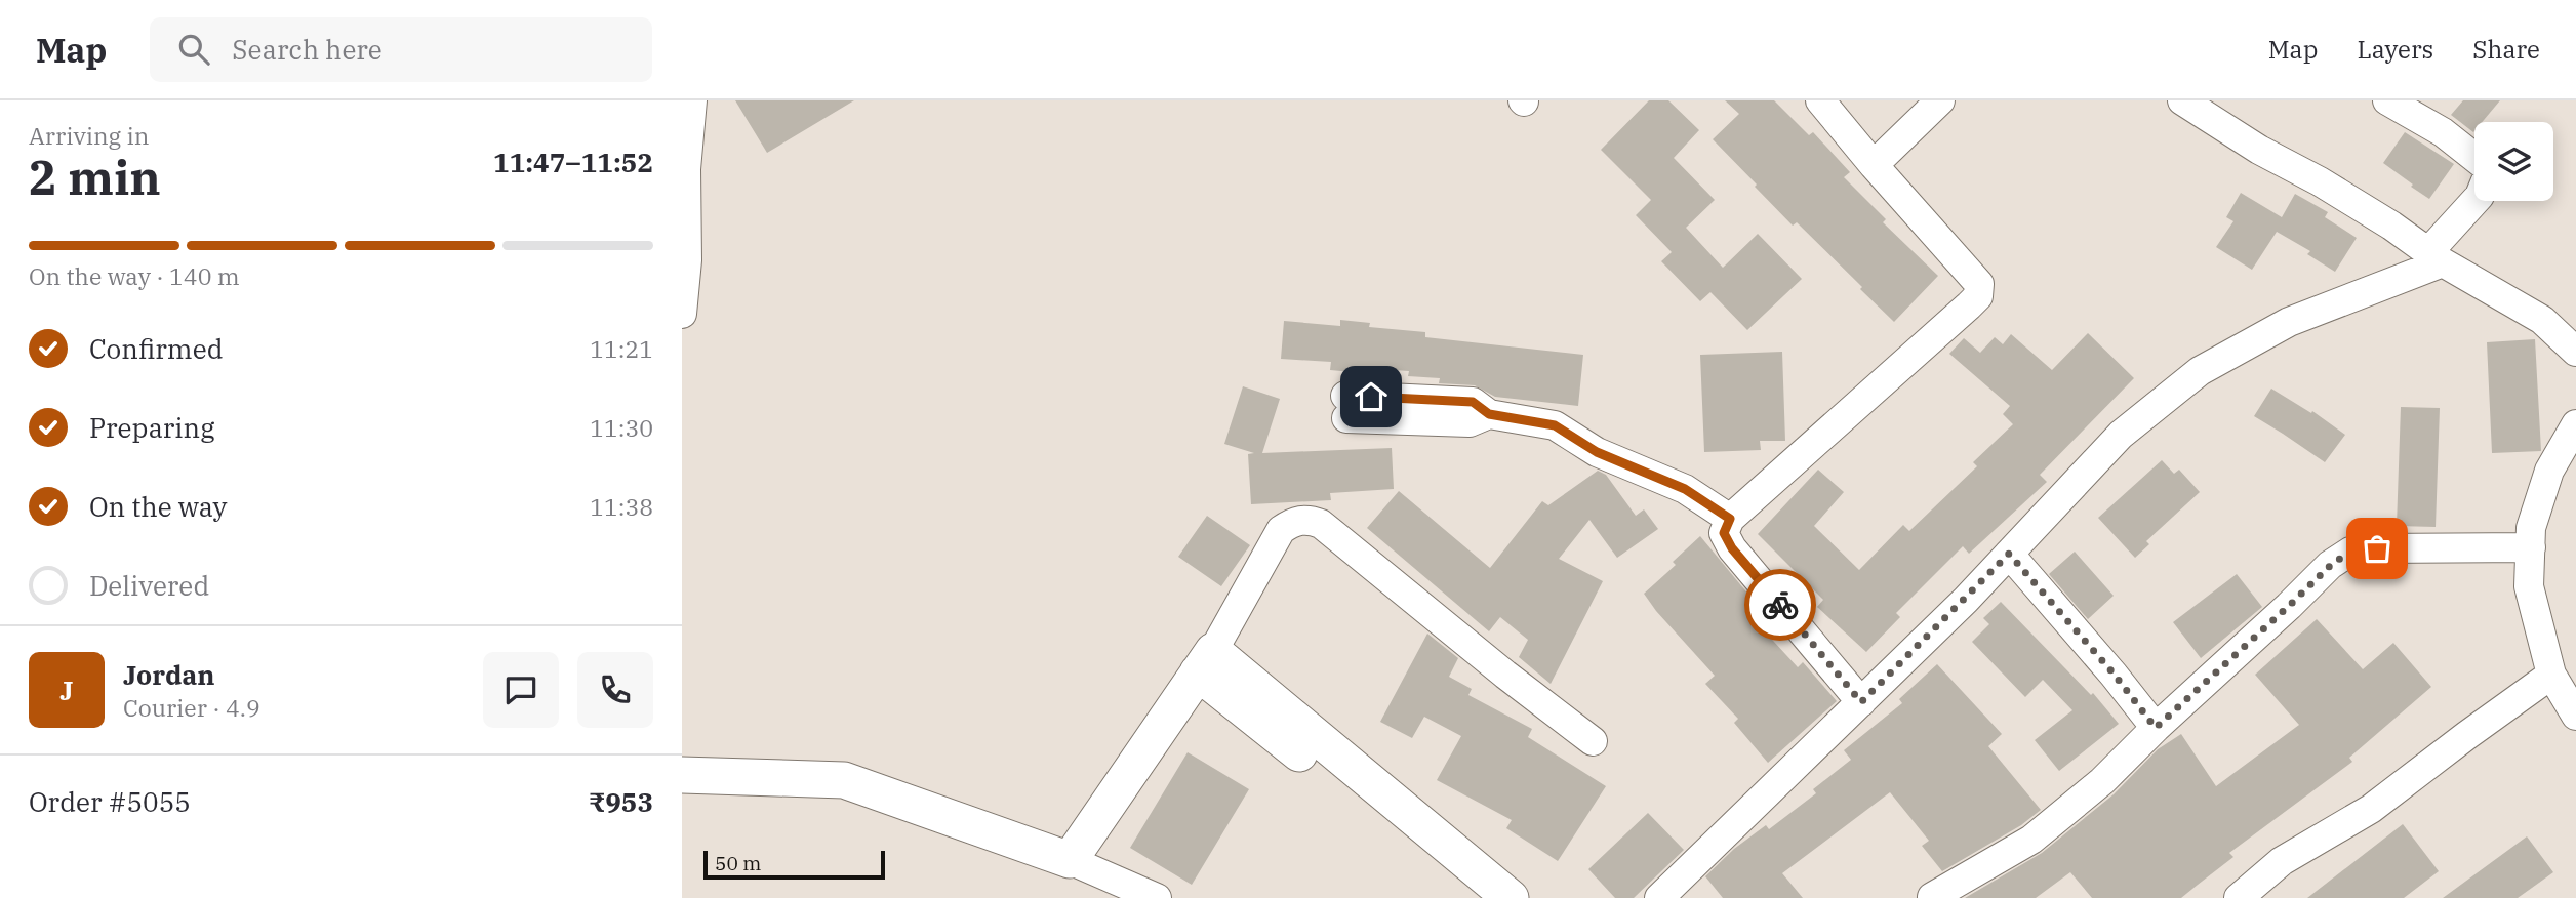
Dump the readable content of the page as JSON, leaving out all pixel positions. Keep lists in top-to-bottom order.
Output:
{
  "scale_bar": "50 m",
  "page": {
    "header": "Map",
    "search": "Search here",
    "nav": ["Map", "Layers", "Share"],
    "heading": ["2 min", "Arriving in", "11:47–11:52"],
    "panel": [
      "Jordan",
      "Courier · 4.9",
      "Order #5055",
      "₹953"
    ],
    "bar": "On the way · 140 m",
    "list": [
      ["Confirmed", "11:21"],
      ["Preparing", "11:30"],
      ["On the way", "11:38"],
      "Delivered"
    ],
    "round": "J",
    "scale": "50 m"
  }
}
